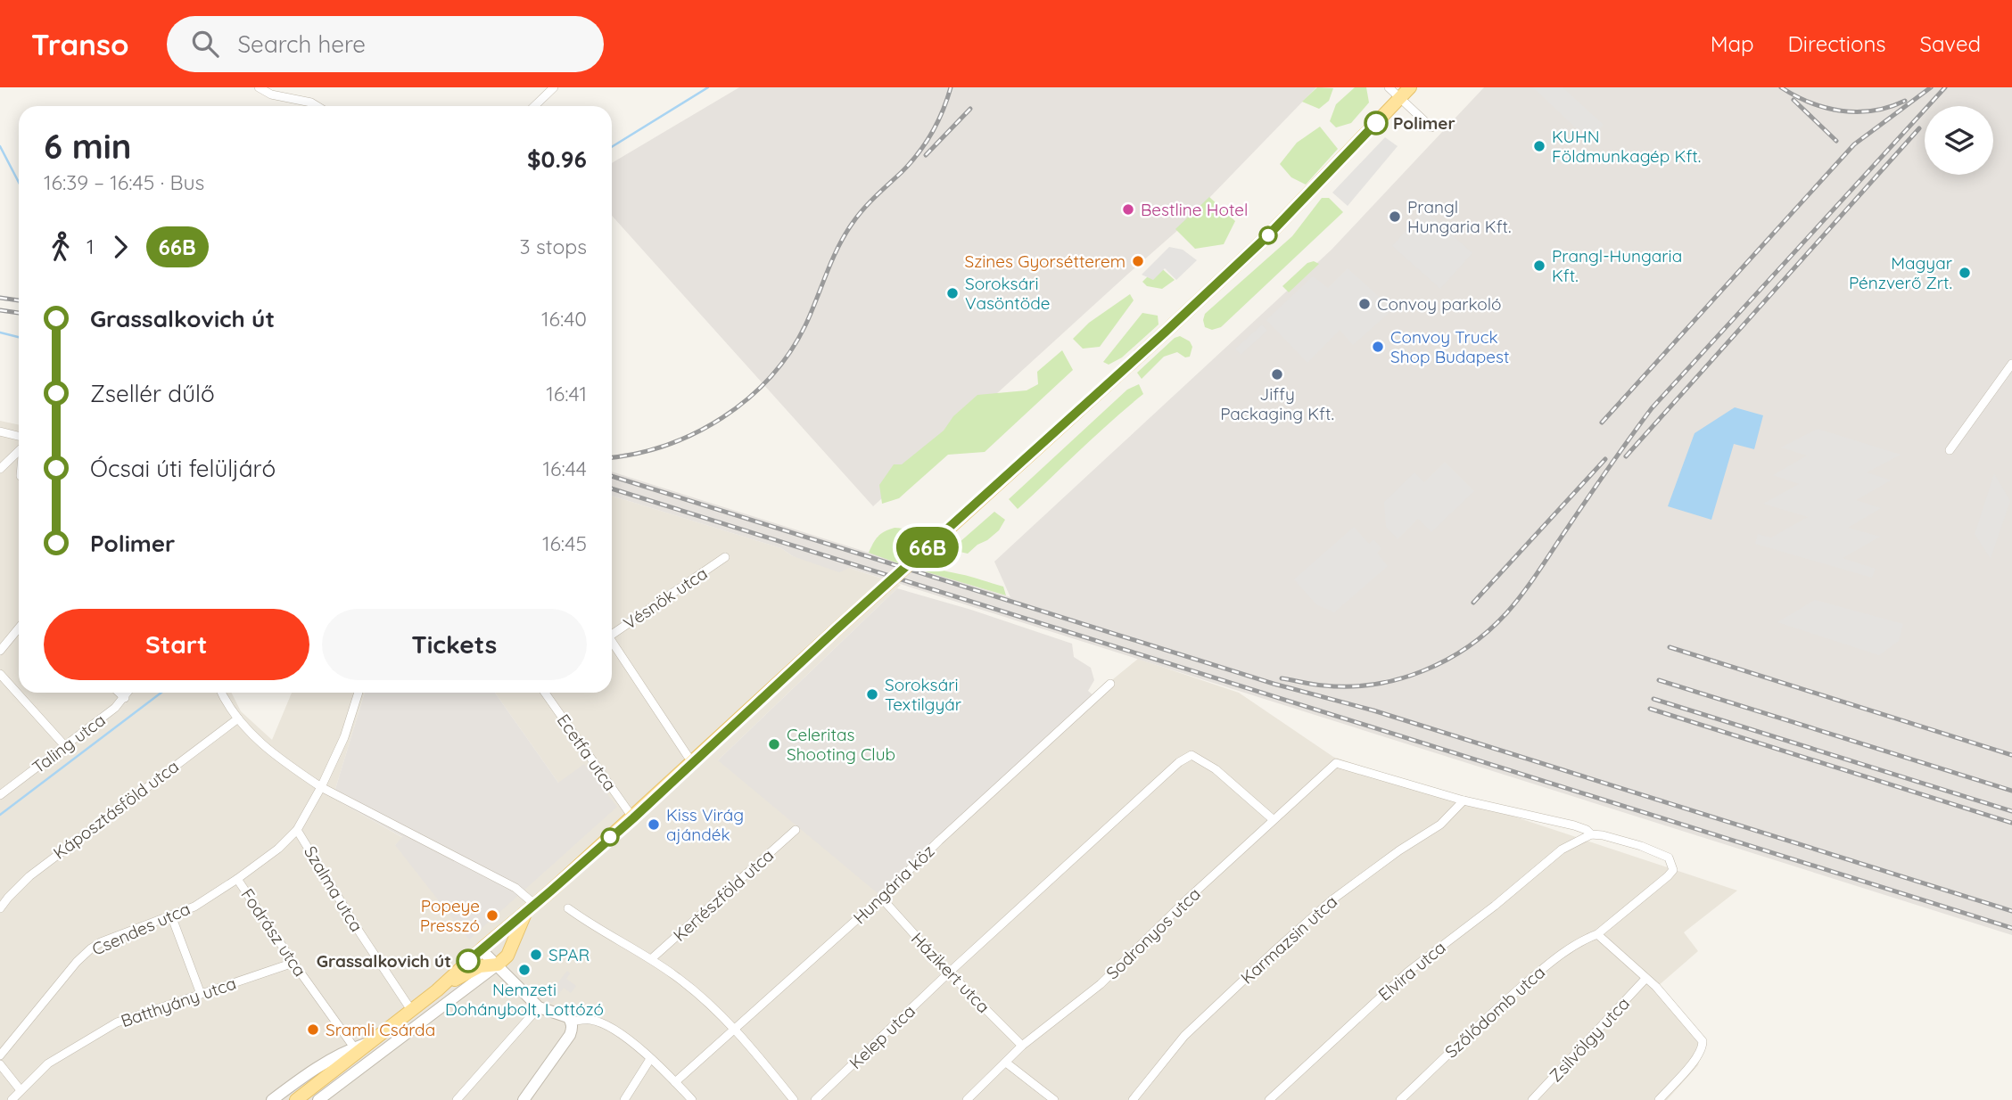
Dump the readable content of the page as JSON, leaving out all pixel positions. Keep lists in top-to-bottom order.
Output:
{
  "streets": {
    "street": [
      "Vésnök utca",
      "Taling utca",
      "Ecetfa utca",
      "Káposztásföld utca",
      "Hungária köz",
      "Szalma utca",
      "Kertészföld utca",
      "Csendes utca",
      "Fodrász utca",
      "Sodronyos utca",
      "Karmazsin utca",
      "Elvira utca",
      "Házikert utca",
      "Batthyány utca",
      "Szőlődomb utca",
      "Kelep utca",
      "Zsilvölgy utca"
    ]
  },
  "crossings": [
    ["Hungária köz", "Házikert utca"],
    ["Szalma utca", "Csendes utca"],
    ["Csendes utca", "Fodrász utca"],
    ["Fodrász utca", "Batthyány utca"],
    ["Sodronyos utca", "Karmazsin utca"],
    ["Sodronyos utca", "Házikert utca"],
    ["Sodronyos utca", "Kelep utca"],
    ["Elvira utca", "Szőlődomb utca"],
    ["Házikert utca", "Kelep utca"]
  ],
  "places": [
    "Polimer",
    "KUHN Földmunkagép Kft.",
    "Bestline Hotel",
    "Prangl Hungaria Kft.",
    "Szines Gyorsétterem",
    "Prangl-Hungaria Kft.",
    "Magyar Pénzverő Zrt.",
    "Soroksári Vasöntöde",
    "Convoy parkoló",
    "Convoy Truck Shop Budapest",
    "Jiffy Packaging Kft.",
    "Soroksári Textilgyár",
    "Celeritas Shooting Club",
    "Kiss Virág ajándék",
    "Popeye Presszó",
    "SPAR",
    "Grassalkovich út",
    "Nemzeti Dohánybolt, Lottózó",
    "Sramli Csárda"
  ],
  "lines": ["bus line 66B"],
  "page": {
    "header": "Transo",
    "search": "Search here",
    "nav": ["Map", "Directions", "Saved"],
    "on_map": "66B",
    "heading": ["6 min", "16:39 – 16:45 · Bus", "$0.96"],
    "legs": ["1", "66B", "3 stops"],
    "list": [
      {
        "name": "Grassalkovich út",
        "value": "16:40"
      },
      {
        "name": "Zsellér dűlő",
        "value": "16:41"
      },
      {
        "name": "Ócsai úti felüljáró",
        "value": "16:44"
      },
      {
        "name": "Polimer",
        "value": "16:45"
      }
    ],
    "buttons": ["Start", "Tickets"]
  }
}
